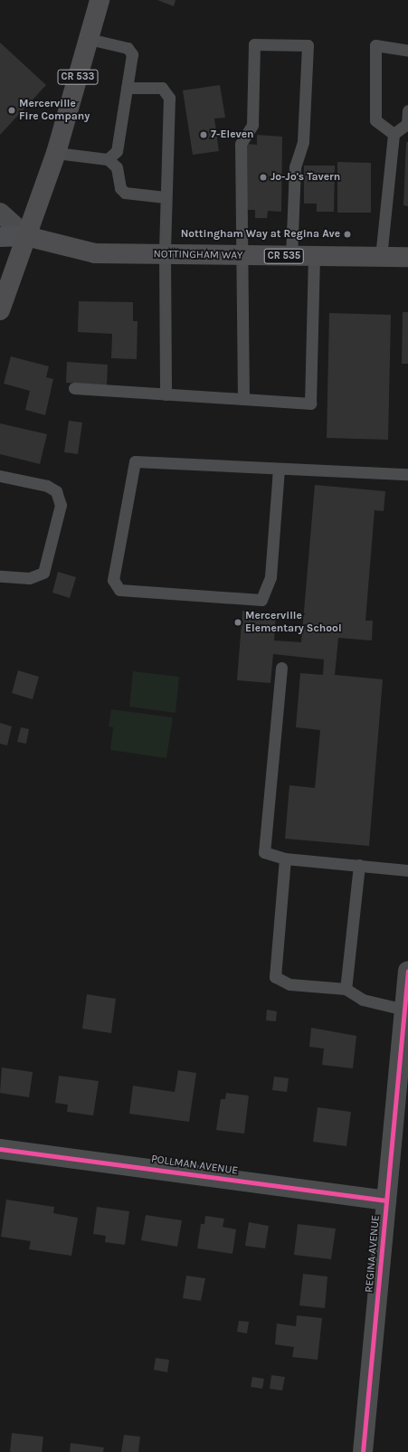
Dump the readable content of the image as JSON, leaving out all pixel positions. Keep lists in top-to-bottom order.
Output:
{
  "streets": {
    "main road": ["CR 533", "NOTTINGHAM WAY", "CR 535"],
    "street": ["POLLMAN AVENUE", "REGINA AVENUE"]
  },
  "crossings": [
    ["CR 533", "NOTTINGHAM WAY"],
    ["CR 533", "CR 535"],
    ["NOTTINGHAM WAY", "CR 535"],
    ["POLLMAN AVENUE", "REGINA AVENUE"]
  ],
  "places": [
    "Mercerville Fire Company",
    "7-Eleven",
    "Jo-Jo's Tavern",
    "Nottingham Way at Regina Ave",
    "Mercerville Elementary School"
  ]
}
